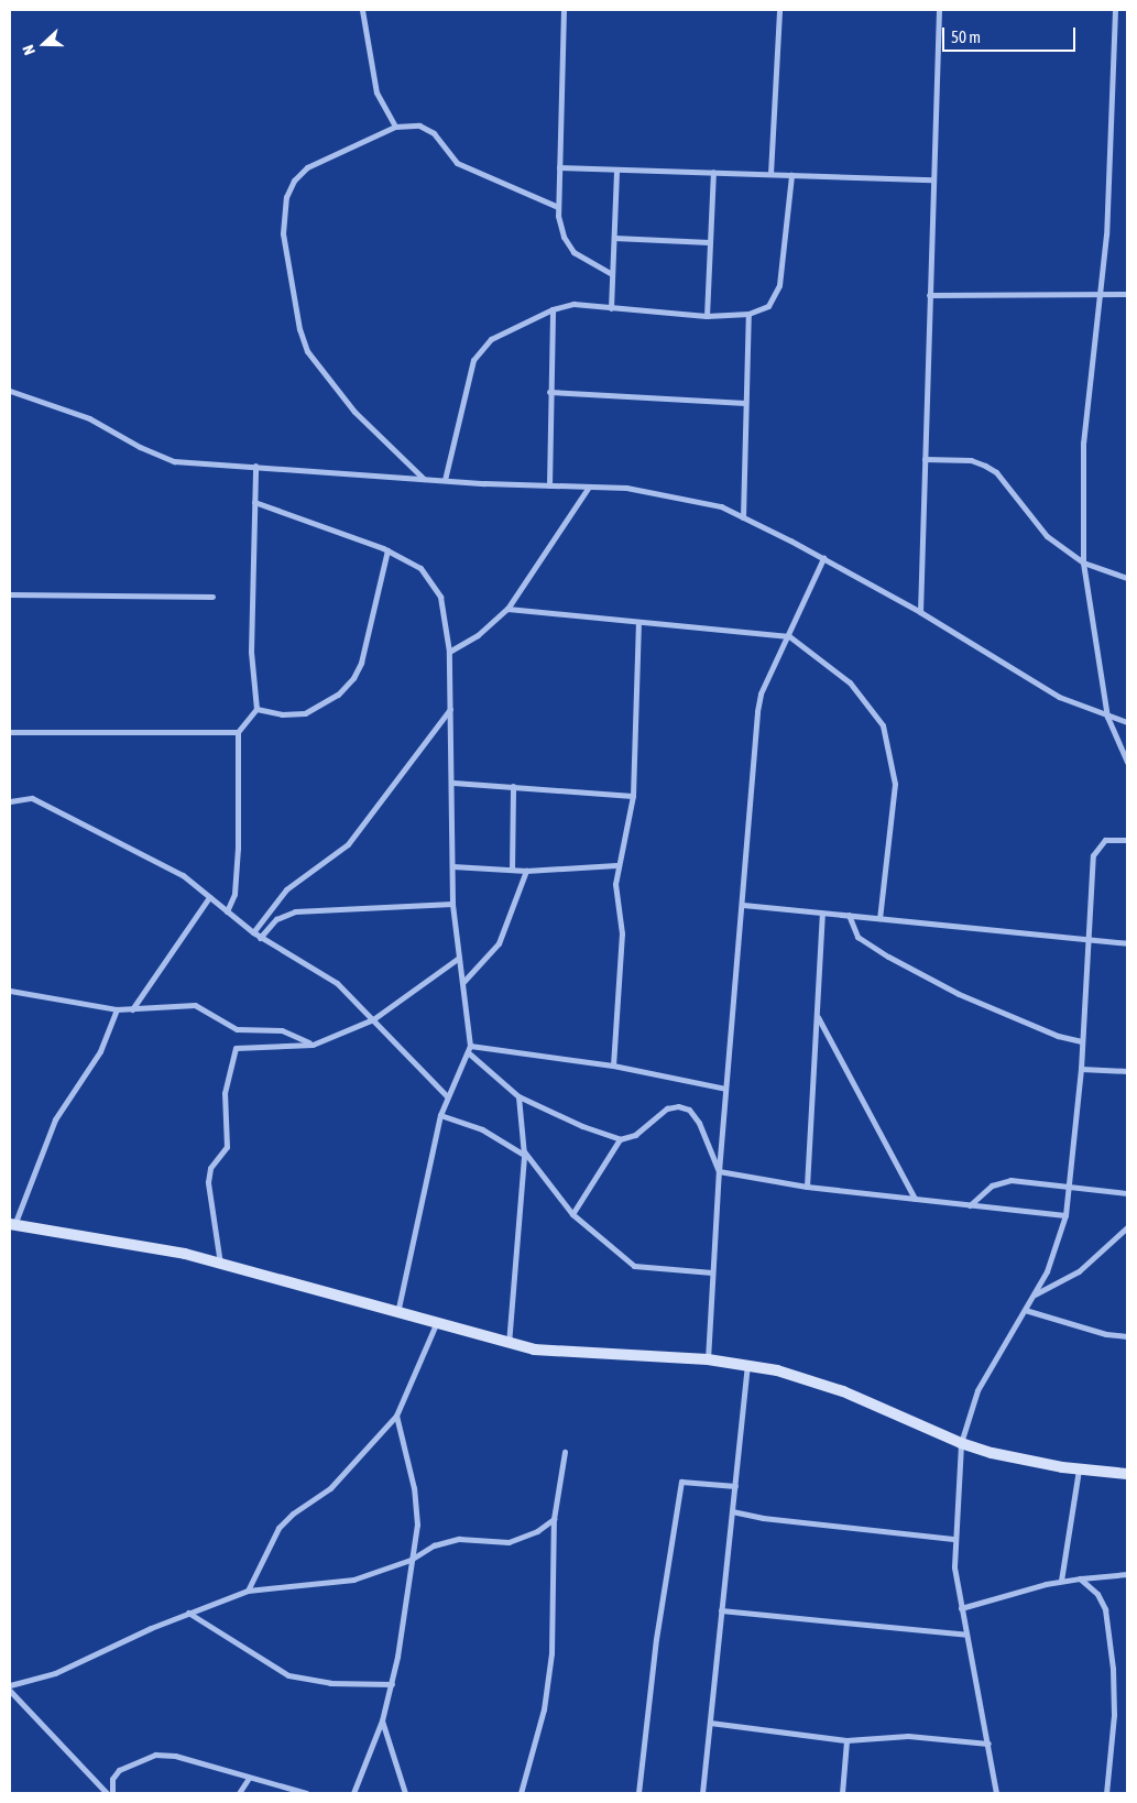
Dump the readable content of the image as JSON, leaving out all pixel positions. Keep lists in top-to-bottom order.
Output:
{
  "scale_bar": "50 m",
  "north": "left"
}
